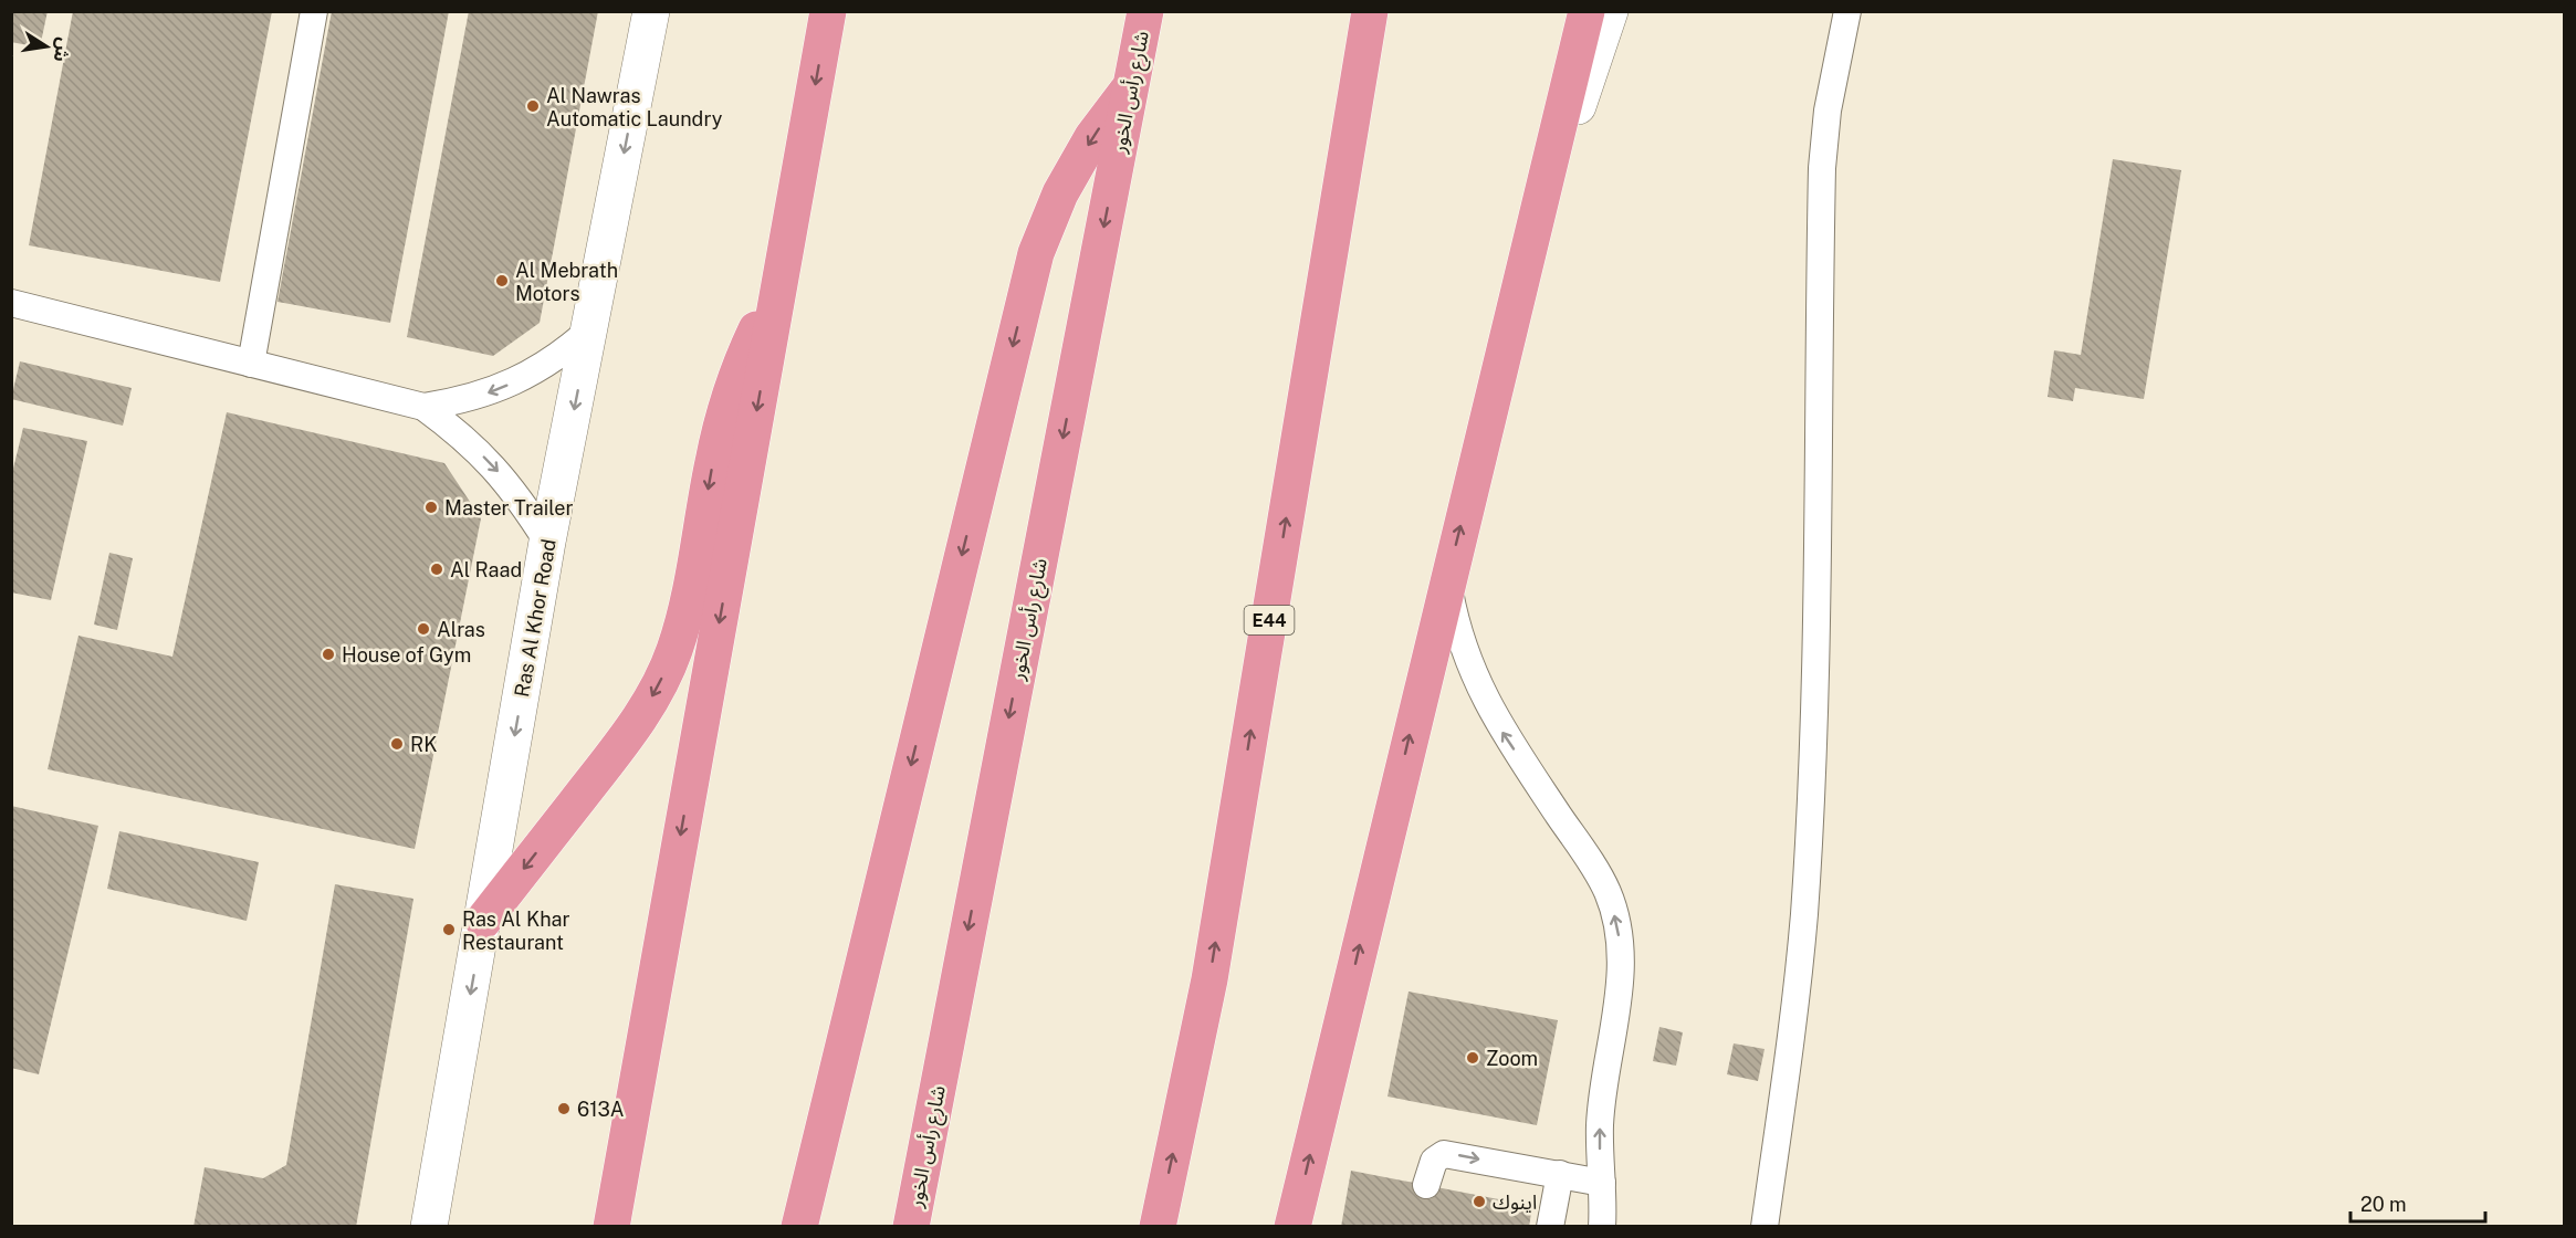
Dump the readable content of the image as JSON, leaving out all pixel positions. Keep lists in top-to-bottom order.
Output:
{
  "streets": {
    "highway": ["شارع رأس الخور", "E44"],
    "street": ["Ras Al Khor Road"]
  },
  "one_way": ["Ras Al Khor Road"],
  "places": [
    "Al Nawras Automatic Laundry",
    "Al Mebrath Motors",
    "Master Trailer",
    "Al Raad",
    "Alras",
    "House of Gym",
    "RK",
    "Ras Al Khar Restaurant",
    "Zoom",
    "613A",
    "اينوك"
  ],
  "scale_bar": "20 m",
  "north": "right"
}
